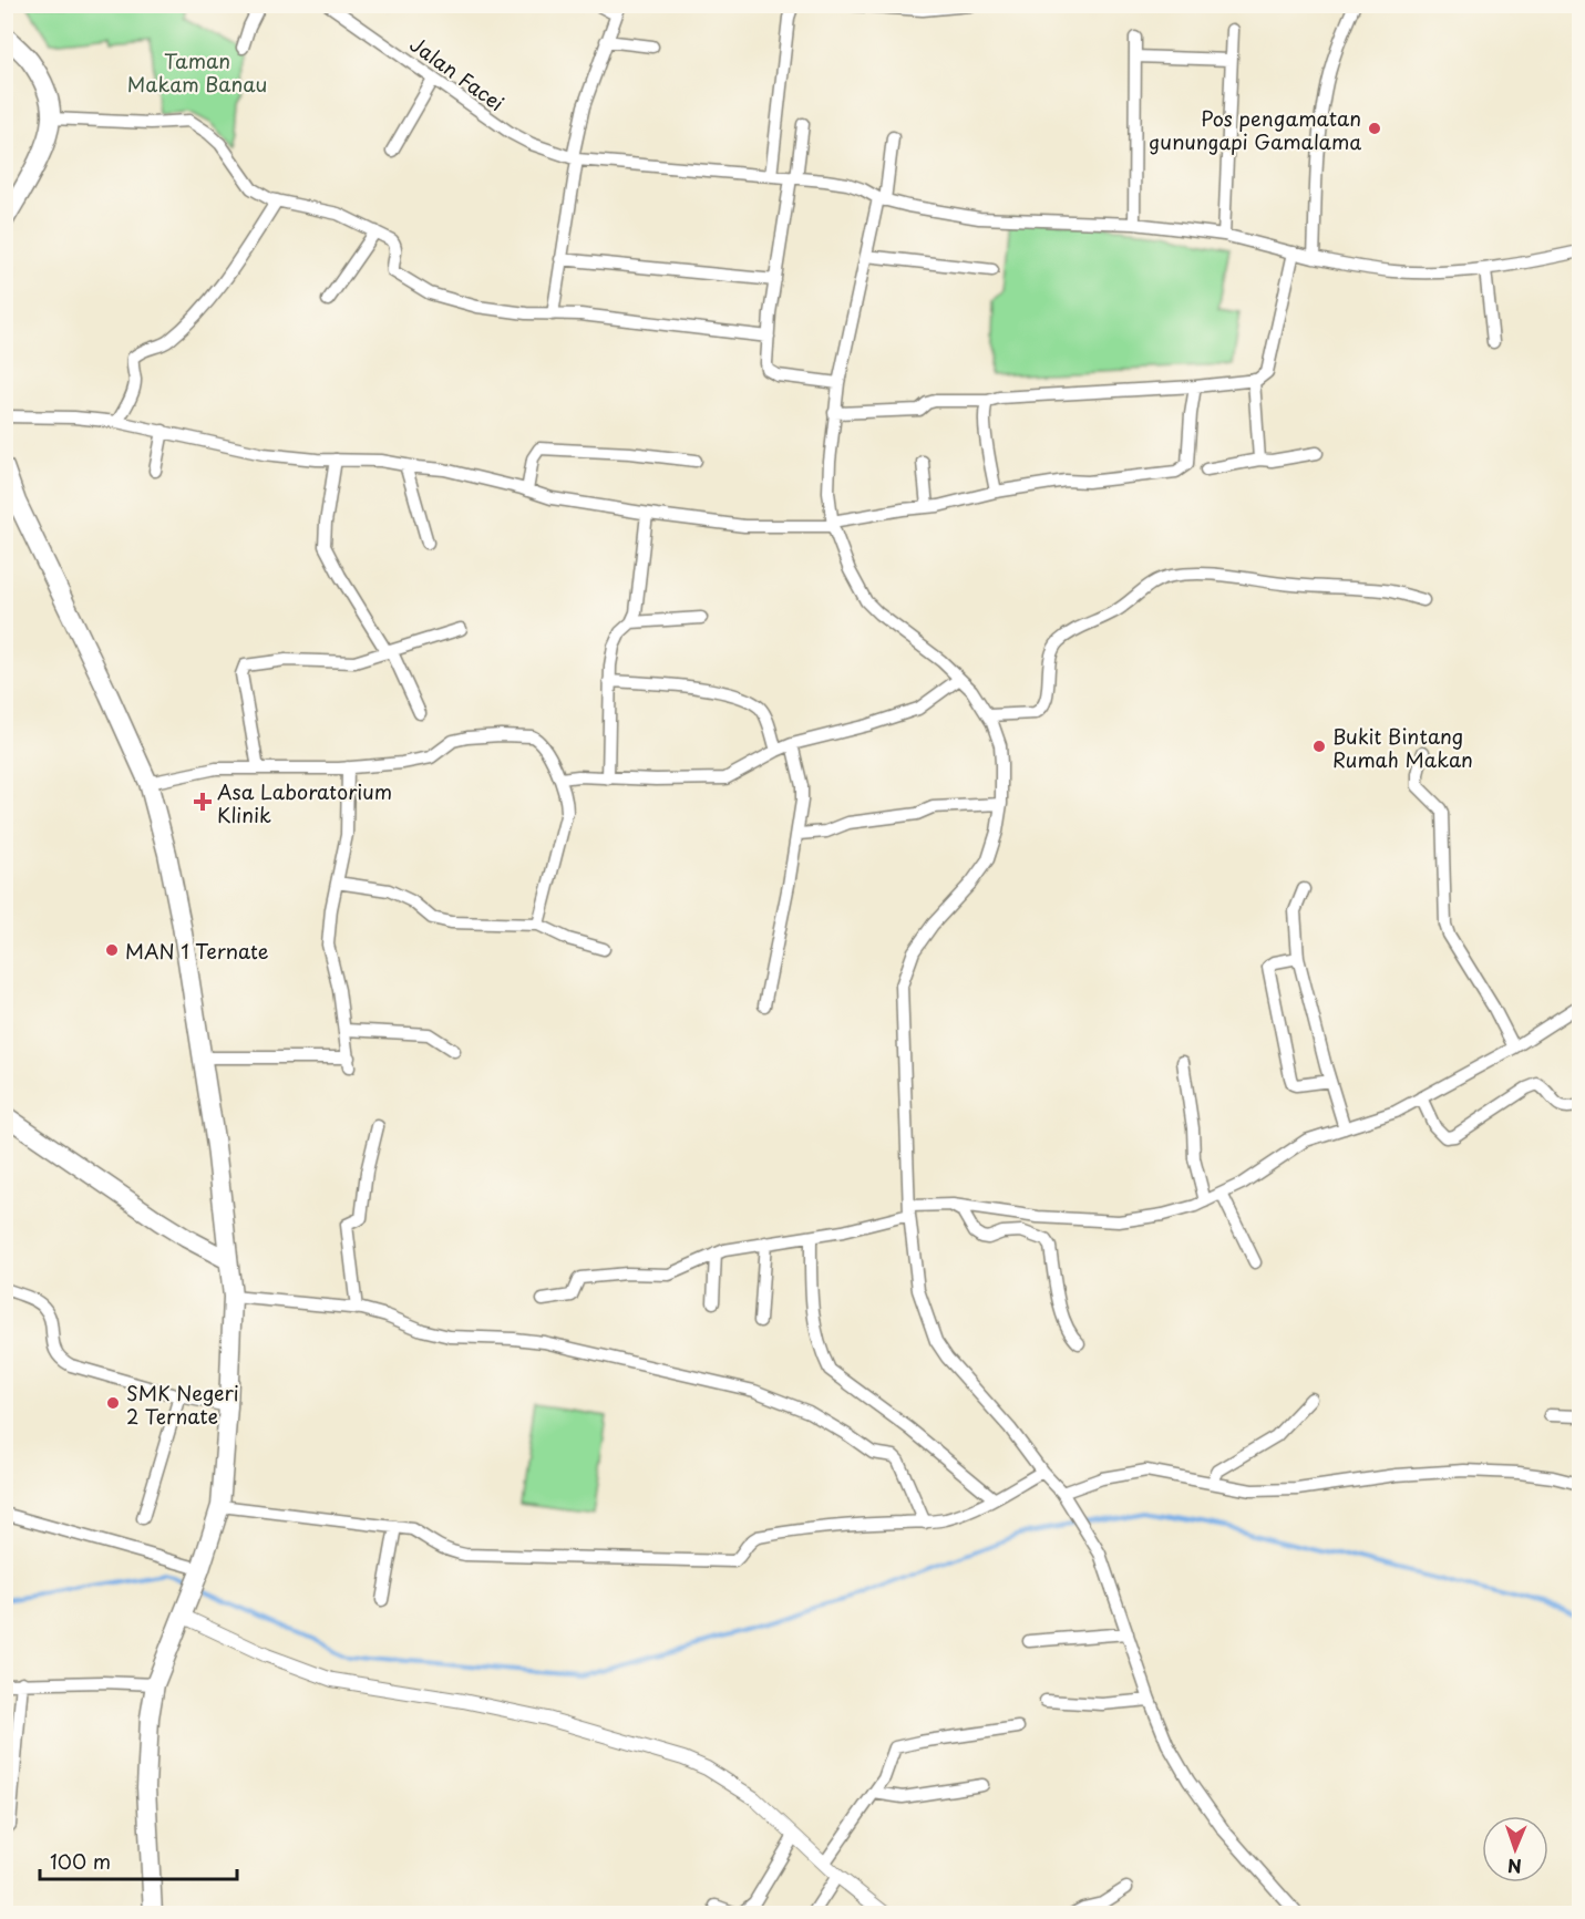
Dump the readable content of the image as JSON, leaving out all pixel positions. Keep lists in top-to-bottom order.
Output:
{
  "streets": {
    "street": ["Jalan Facei"]
  },
  "parks": ["Taman Makam Banau"],
  "places": {
    "other": [
      "Pos pengamatan gunungapi Gamalama",
      "Bukit Bintang Rumah Makan",
      "MAN 1 Ternate",
      "SMK Negeri 2 Ternate"
    ],
    "health": ["Asa Laboratorium Klinik"]
  },
  "scale_bar": "100 m",
  "north": "bottom"
}
